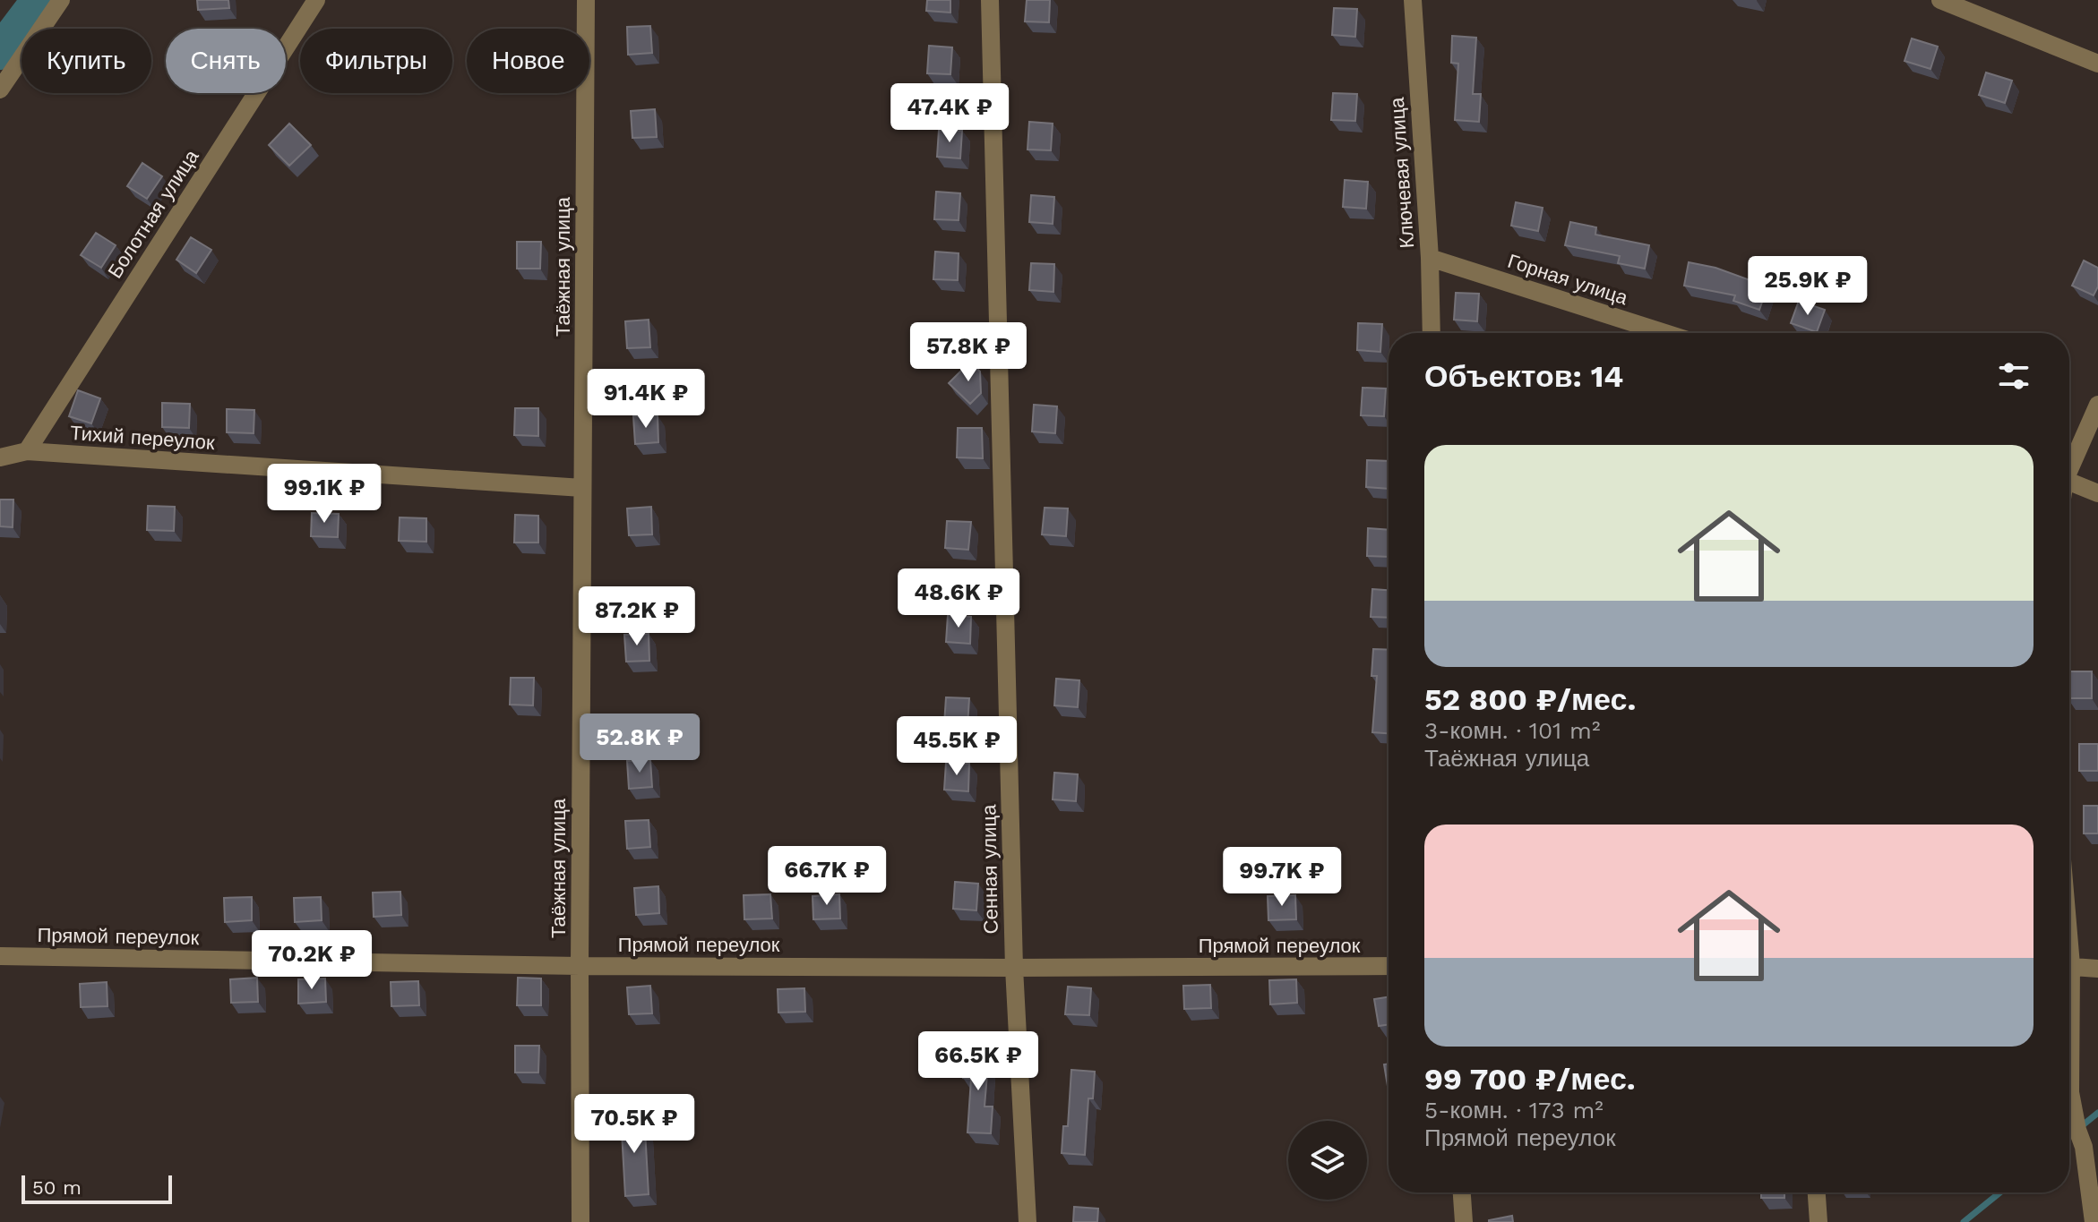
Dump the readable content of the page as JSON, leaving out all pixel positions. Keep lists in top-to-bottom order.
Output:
{
  "streets": {
    "street": [
      "Ключевая улица",
      "Болотная улица",
      "Таёжная улица",
      "Горная улица",
      "Тихий переулок",
      "Сенная улица",
      "Прямой переулок"
    ]
  },
  "crossings": [
    ["Ключевая улица", "Горная улица"],
    ["Болотная улица", "Тихий переулок"],
    ["Таёжная улица", "Тихий переулок"],
    ["Таёжная улица", "Прямой переулок"],
    ["Сенная улица", "Прямой переулок"]
  ],
  "scale_bar": "50 m",
  "page": {
    "chip": [
      "Купить",
      "Снять",
      "Фильтры",
      "Новое"
    ],
    "price": [
      "47.4K ₽",
      "25.9K ₽",
      "57.8K ₽",
      "91.4K ₽",
      "99.1K ₽",
      "48.6K ₽",
      "87.2K ₽",
      "52.8K ₽",
      "45.5K ₽",
      "66.7K ₽",
      "99.7K ₽",
      "70.2K ₽",
      "66.5K ₽",
      "70.5K ₽"
    ],
    "heading": "Объектов: 14",
    "list": [
      {
        "name": "52 800 ₽/мес.",
        "note": "3-комн. · 101 m² · Таёжная улица"
      },
      {
        "name": "99 700 ₽/мес.",
        "note": "5-комн. · 173 m² · Прямой переулок"
      }
    ],
    "scale": "50 m"
  }
}
